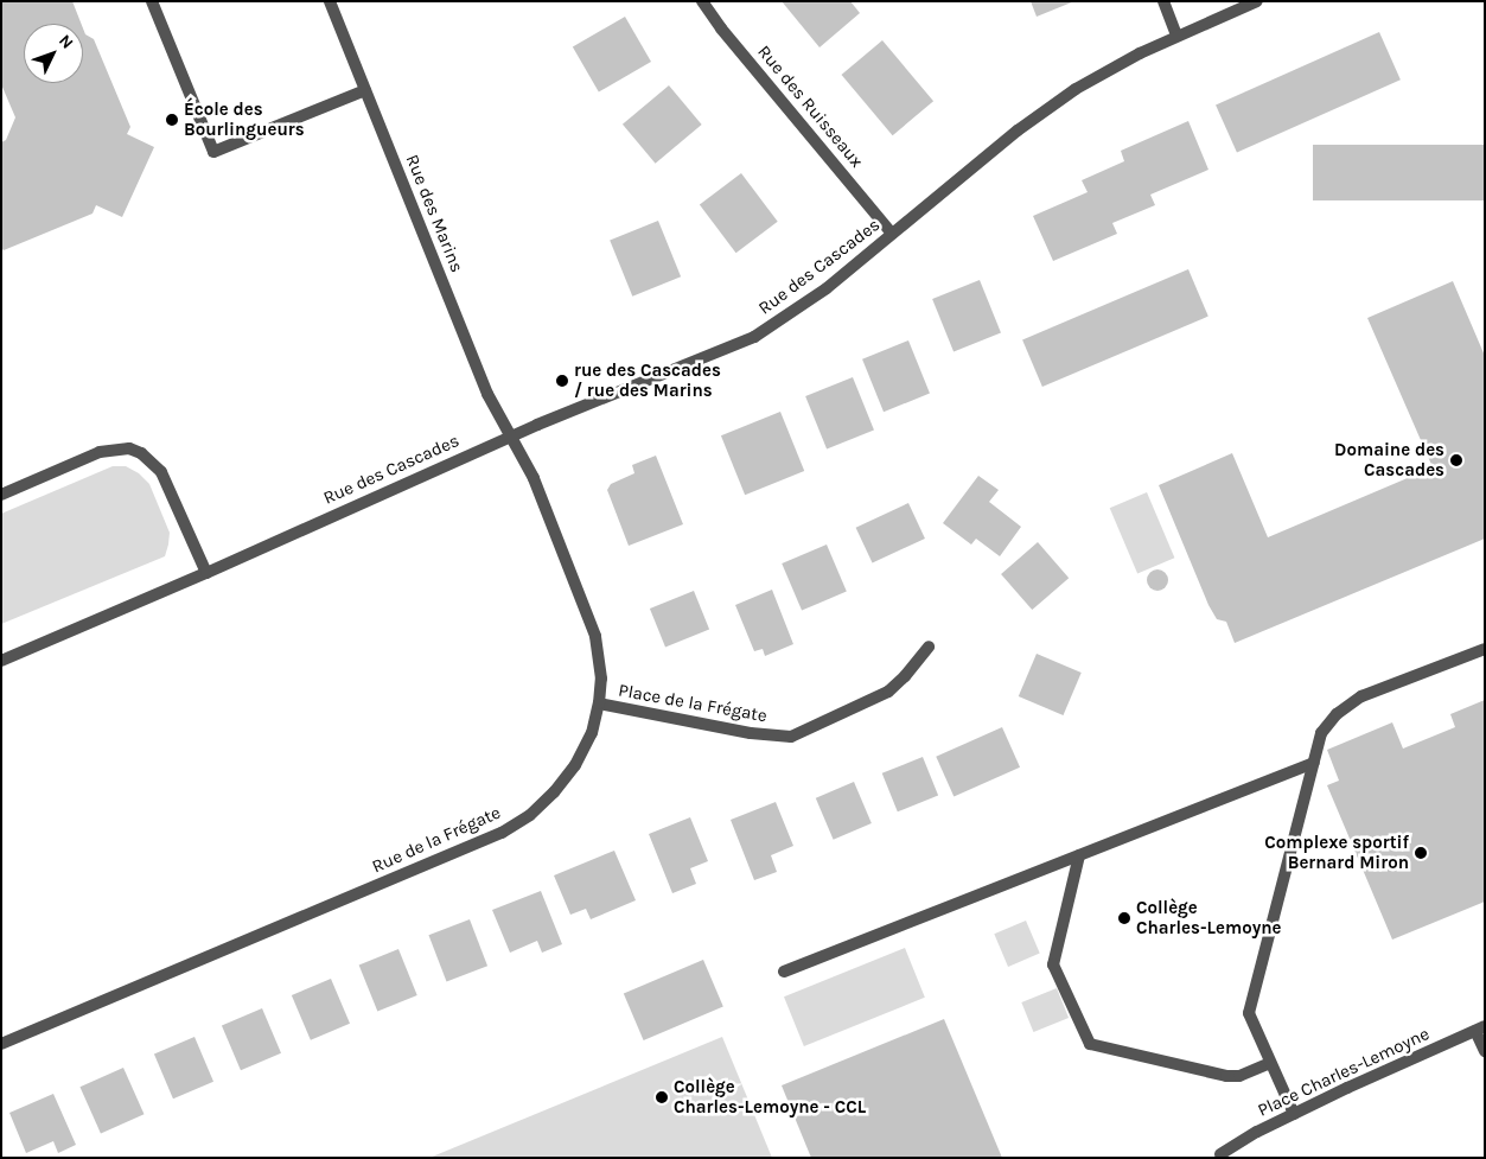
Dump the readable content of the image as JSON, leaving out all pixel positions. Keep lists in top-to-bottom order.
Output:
{
  "streets": {
    "street": [
      "Rue des Ruisseaux",
      "Rue des Marins",
      "Rue des Cascades",
      "Place de la Frégate",
      "Rue de la Frégate",
      "Place Charles-Lemoyne"
    ]
  },
  "crossings": [
    ["Rue des Ruisseaux", "Rue des Cascades"],
    ["Rue des Marins", "Rue des Cascades"],
    ["Rue des Marins", "Rue de la Frégate"],
    ["Rue des Cascades", "Rue de la Frégate"],
    ["Place de la Frégate", "Rue de la Frégate"]
  ],
  "places": [
    "École des Bourlingueurs",
    "rue des Cascades / rue des Marins",
    "Domaine des Cascades",
    "Complexe sportif Bernard Miron",
    "Collège Charles-Lemoyne",
    "Collège Charles-Lemoyne - CCL"
  ],
  "north": "top right"
}
